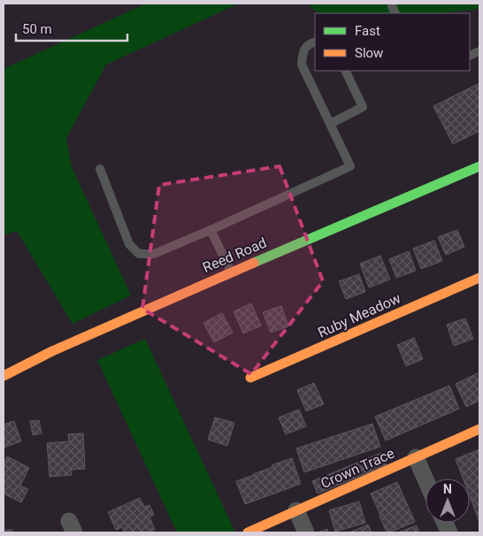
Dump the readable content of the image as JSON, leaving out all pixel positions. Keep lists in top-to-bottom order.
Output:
{
  "streets": {
    "street": ["Reed Road", "Ruby Meadow", "Crown Trace"]
  },
  "legend": ["Fast", "Slow"],
  "scale_bar": "50 m",
  "north": "top"
}
